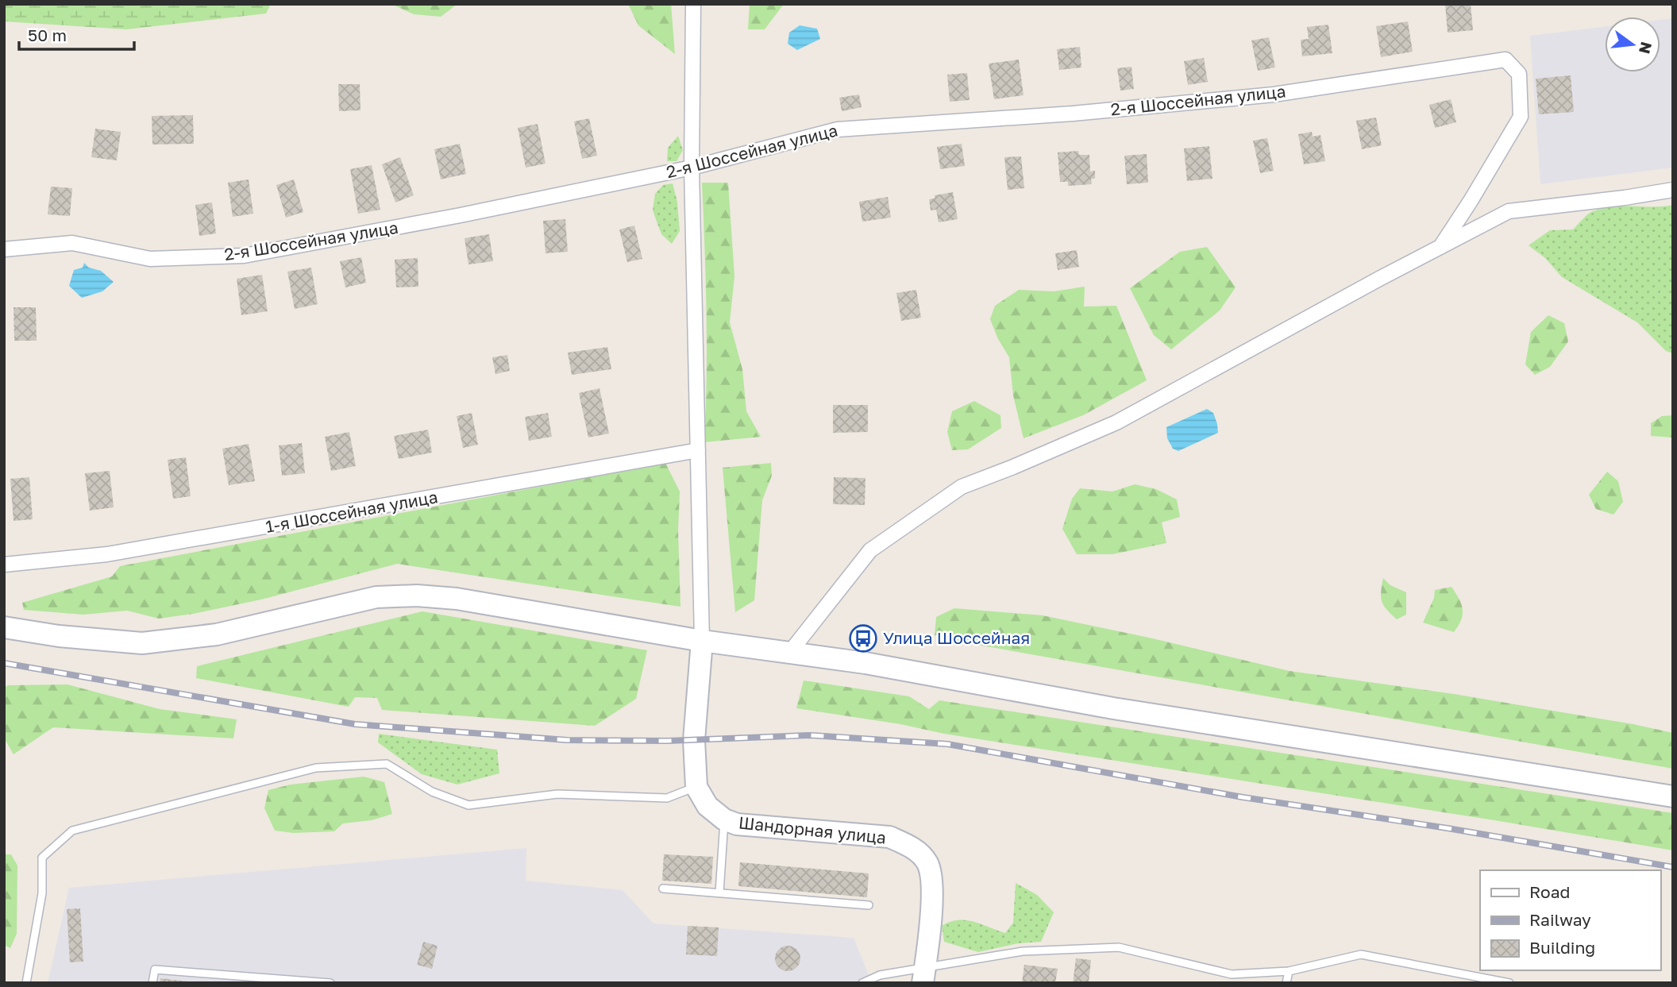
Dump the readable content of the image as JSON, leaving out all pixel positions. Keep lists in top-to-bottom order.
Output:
{
  "streets": {
    "main road": ["Шандорная улица"],
    "street": ["2-я Шоссейная улица", "1-я Шоссейная улица"]
  },
  "places": {
    "bus stop": ["Улица Шоссейная"]
  },
  "legend": ["Road", "Railway", "Building"],
  "scale_bar": "50 m",
  "north": "right"
}
